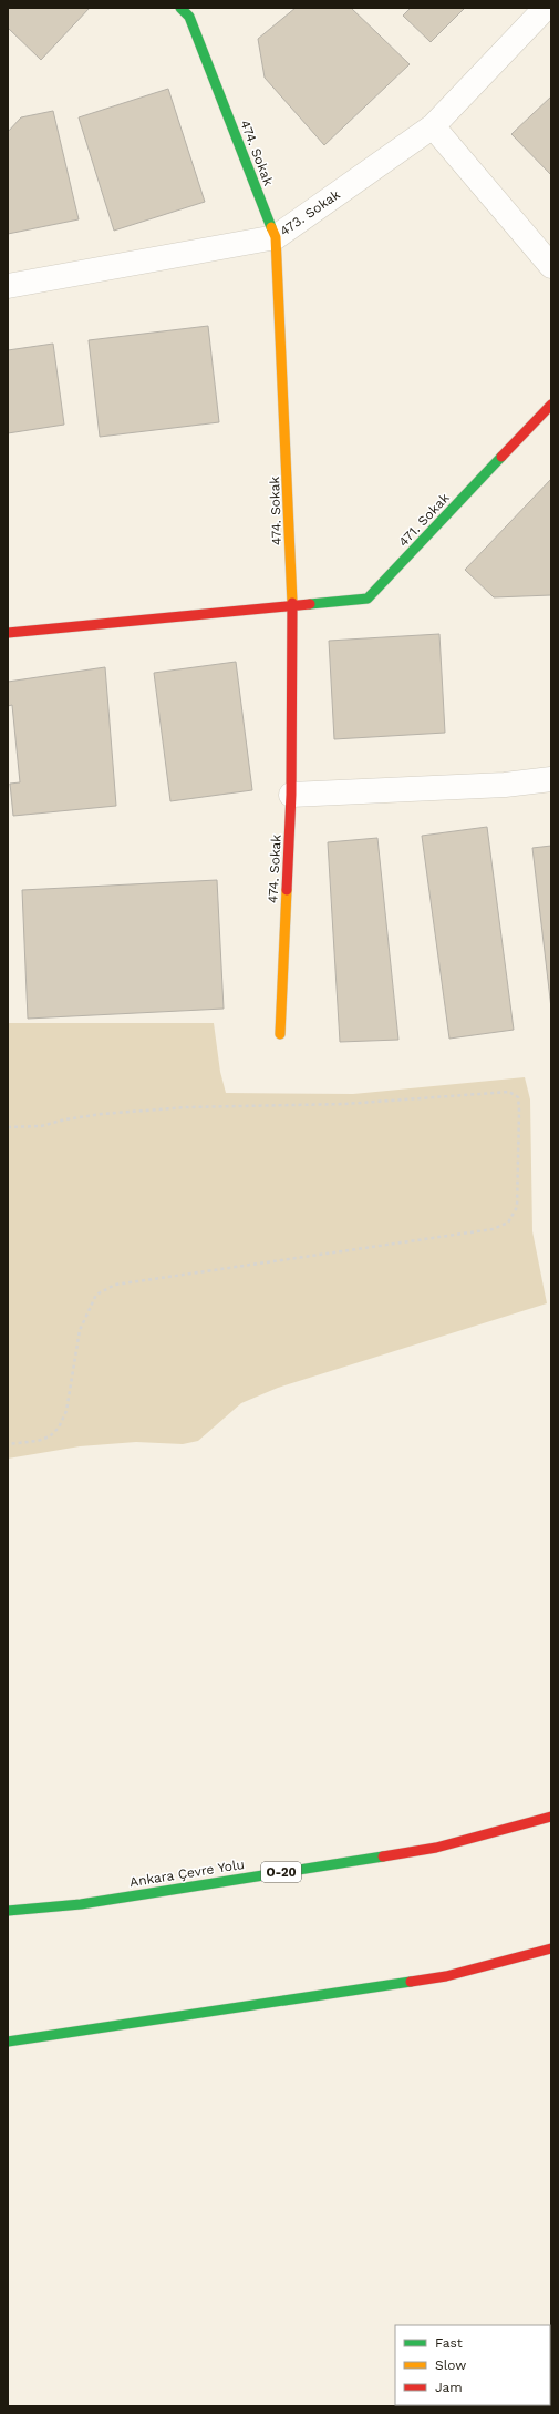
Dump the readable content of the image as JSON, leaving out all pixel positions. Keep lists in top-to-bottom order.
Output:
{
  "streets": {
    "main road": [
      "474. Sokak",
      "471. Sokak",
      "O-20",
      "Ankara Çevre Yolu"
    ],
    "street": ["473. Sokak"]
  },
  "crossings": [
    ["474. Sokak", "473. Sokak"],
    ["474. Sokak", "471. Sokak"]
  ],
  "legend": ["Fast", "Slow", "Jam"]
}
